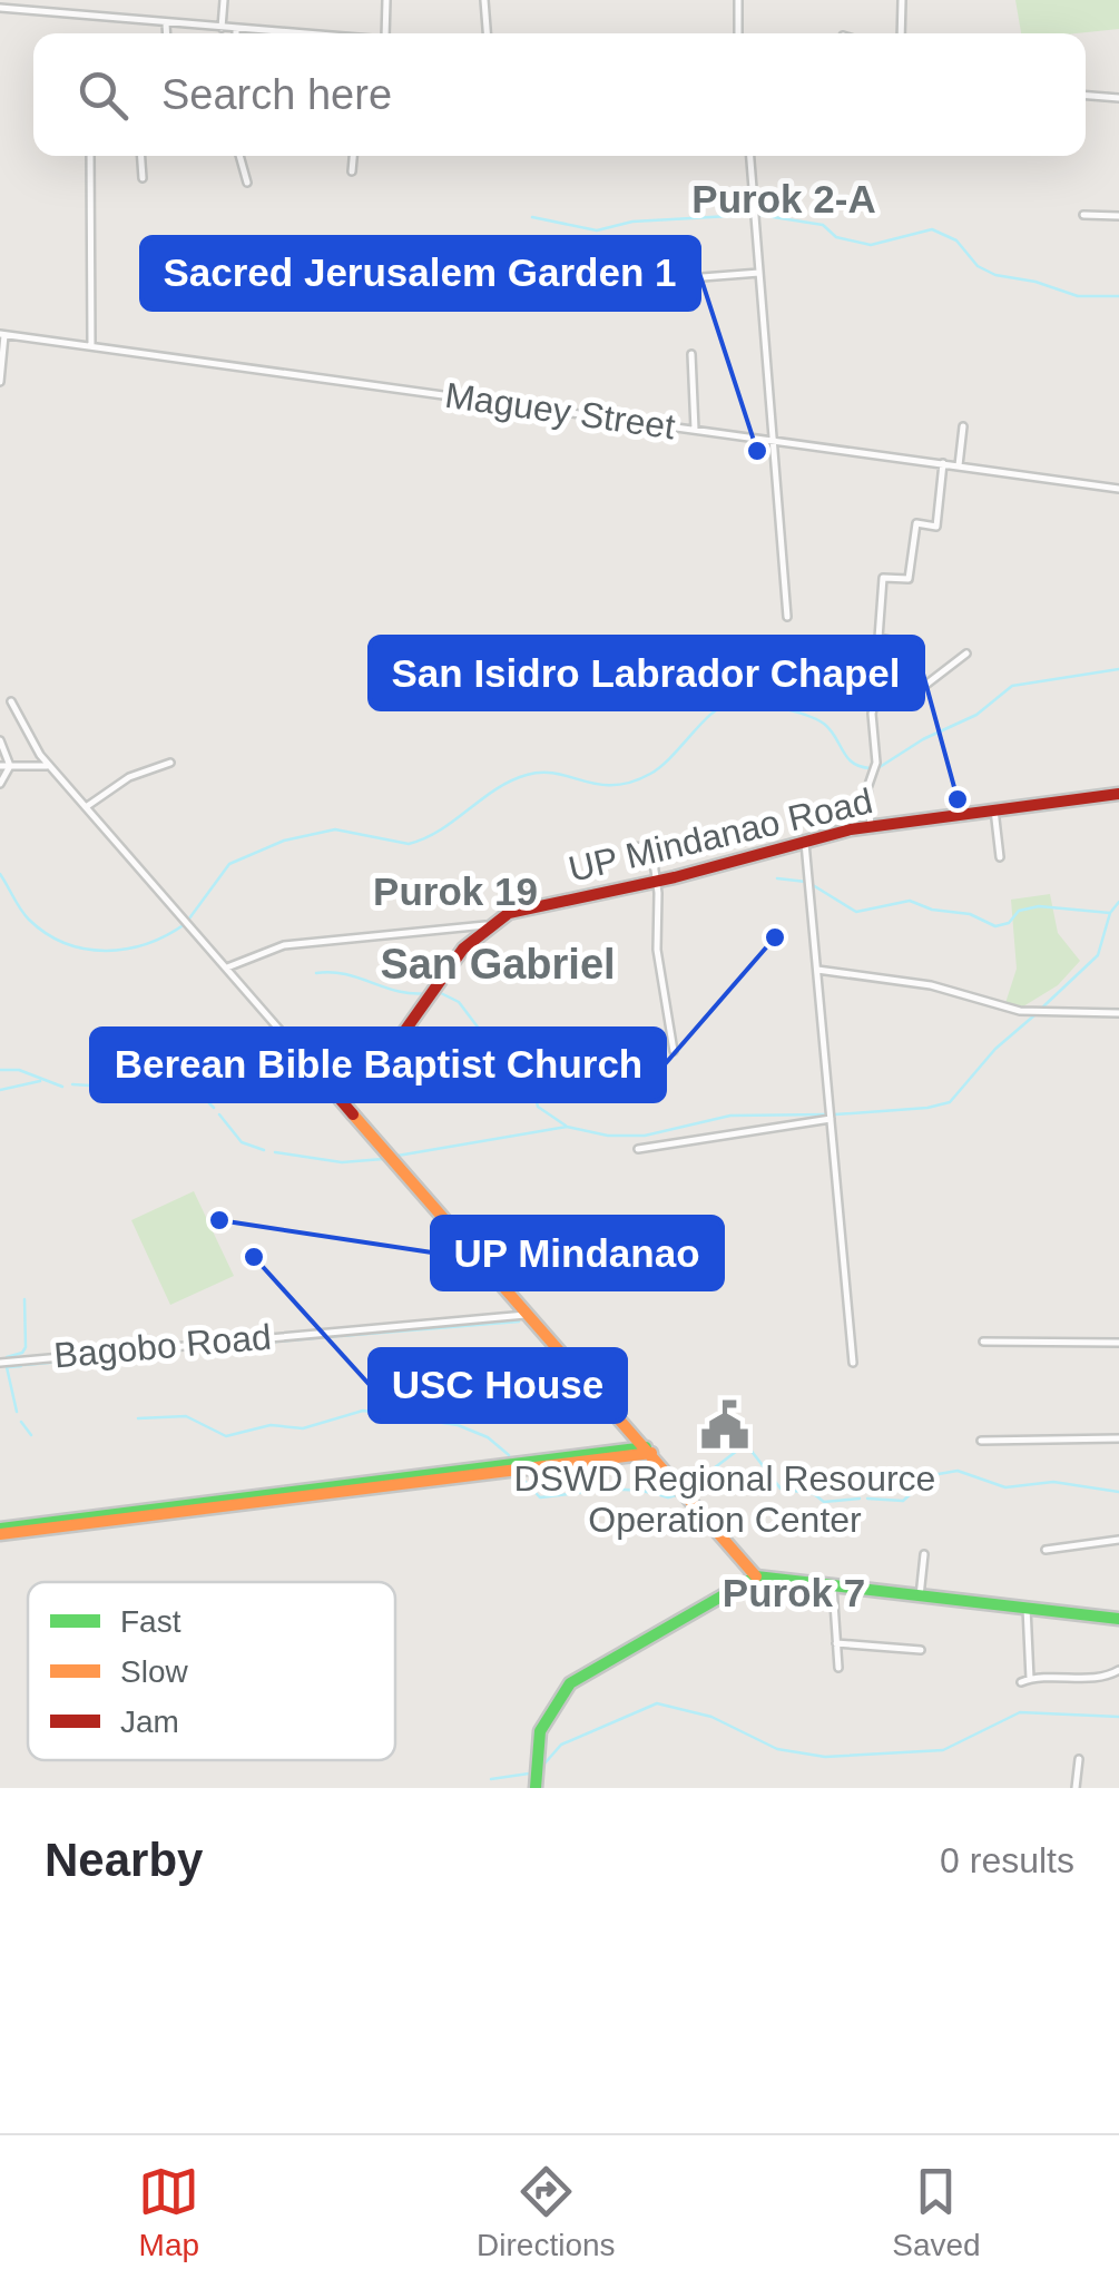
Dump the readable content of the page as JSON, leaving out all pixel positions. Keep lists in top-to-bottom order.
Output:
{
  "streets": {
    "street": ["Maguey Street", "UP Mindanao Road", "Bagobo Road"]
  },
  "districts": [
    "Purok 2-A",
    "Purok 19",
    "San Gabriel",
    "Purok 7"
  ],
  "places": {
    "other": [
      "Sacred Jerusalem Garden 1",
      "San Isidro Labrador Chapel",
      "Berean Bible Baptist Church",
      "UP Mindanao",
      "USC House"
    ],
    "public building": ["DSWD Regional Resource Operation Center"]
  },
  "legend": ["Fast", "Slow", "Jam"],
  "page": {
    "search": "Search here",
    "heading": ["Nearby", "0 results"],
    "nav": ["Map", "Directions", "Saved"]
  }
}
